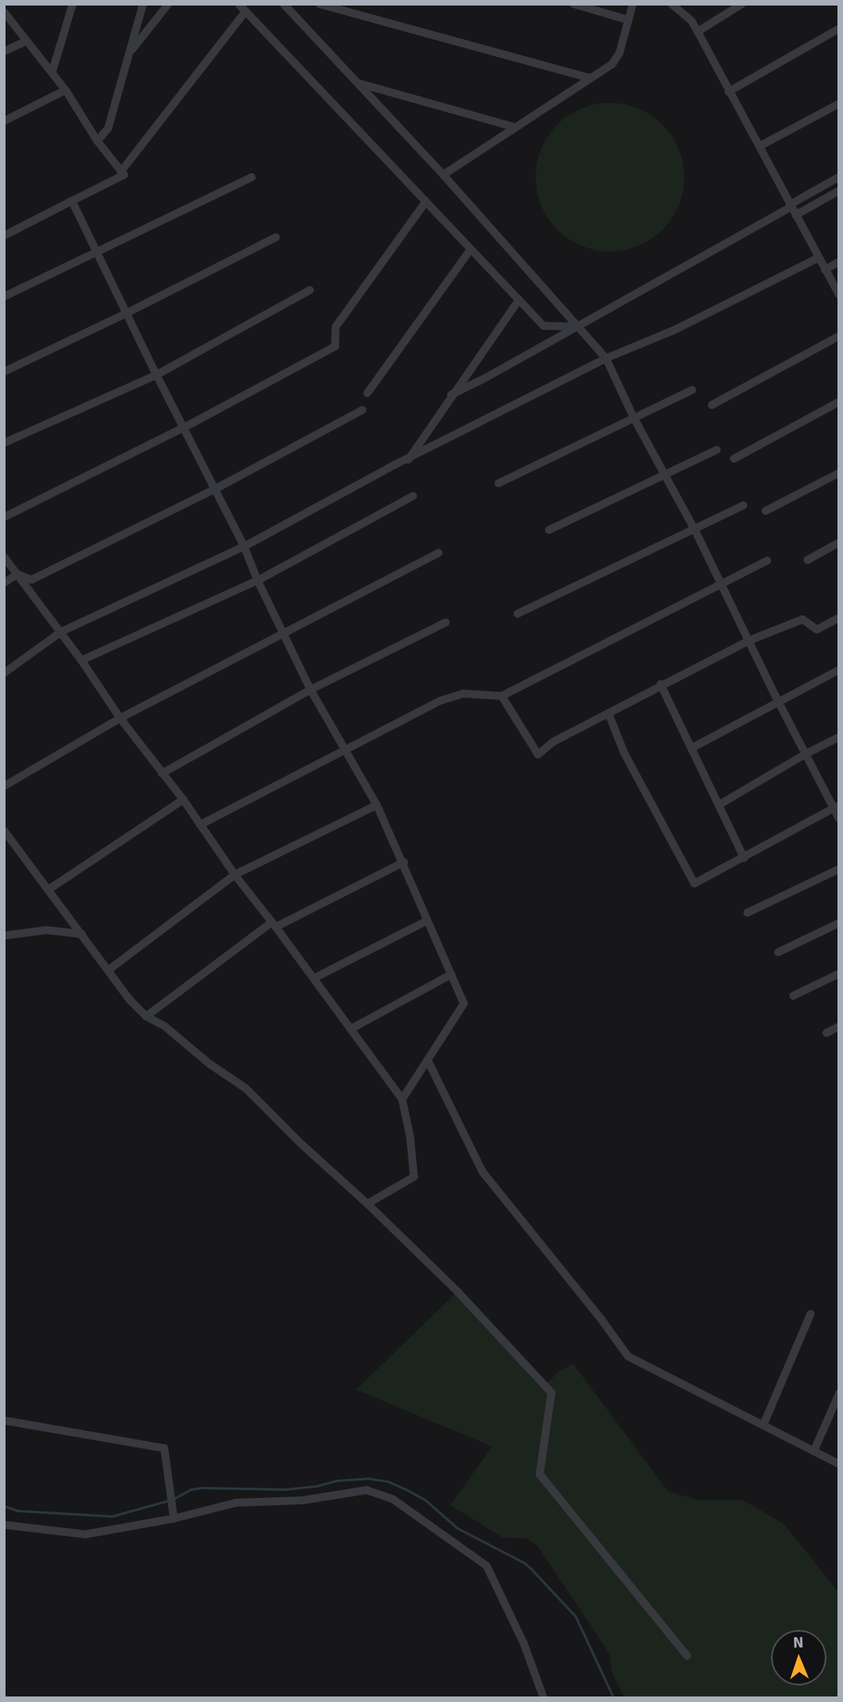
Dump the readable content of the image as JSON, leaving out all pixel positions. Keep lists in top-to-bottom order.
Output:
{
  "north": "top"
}
